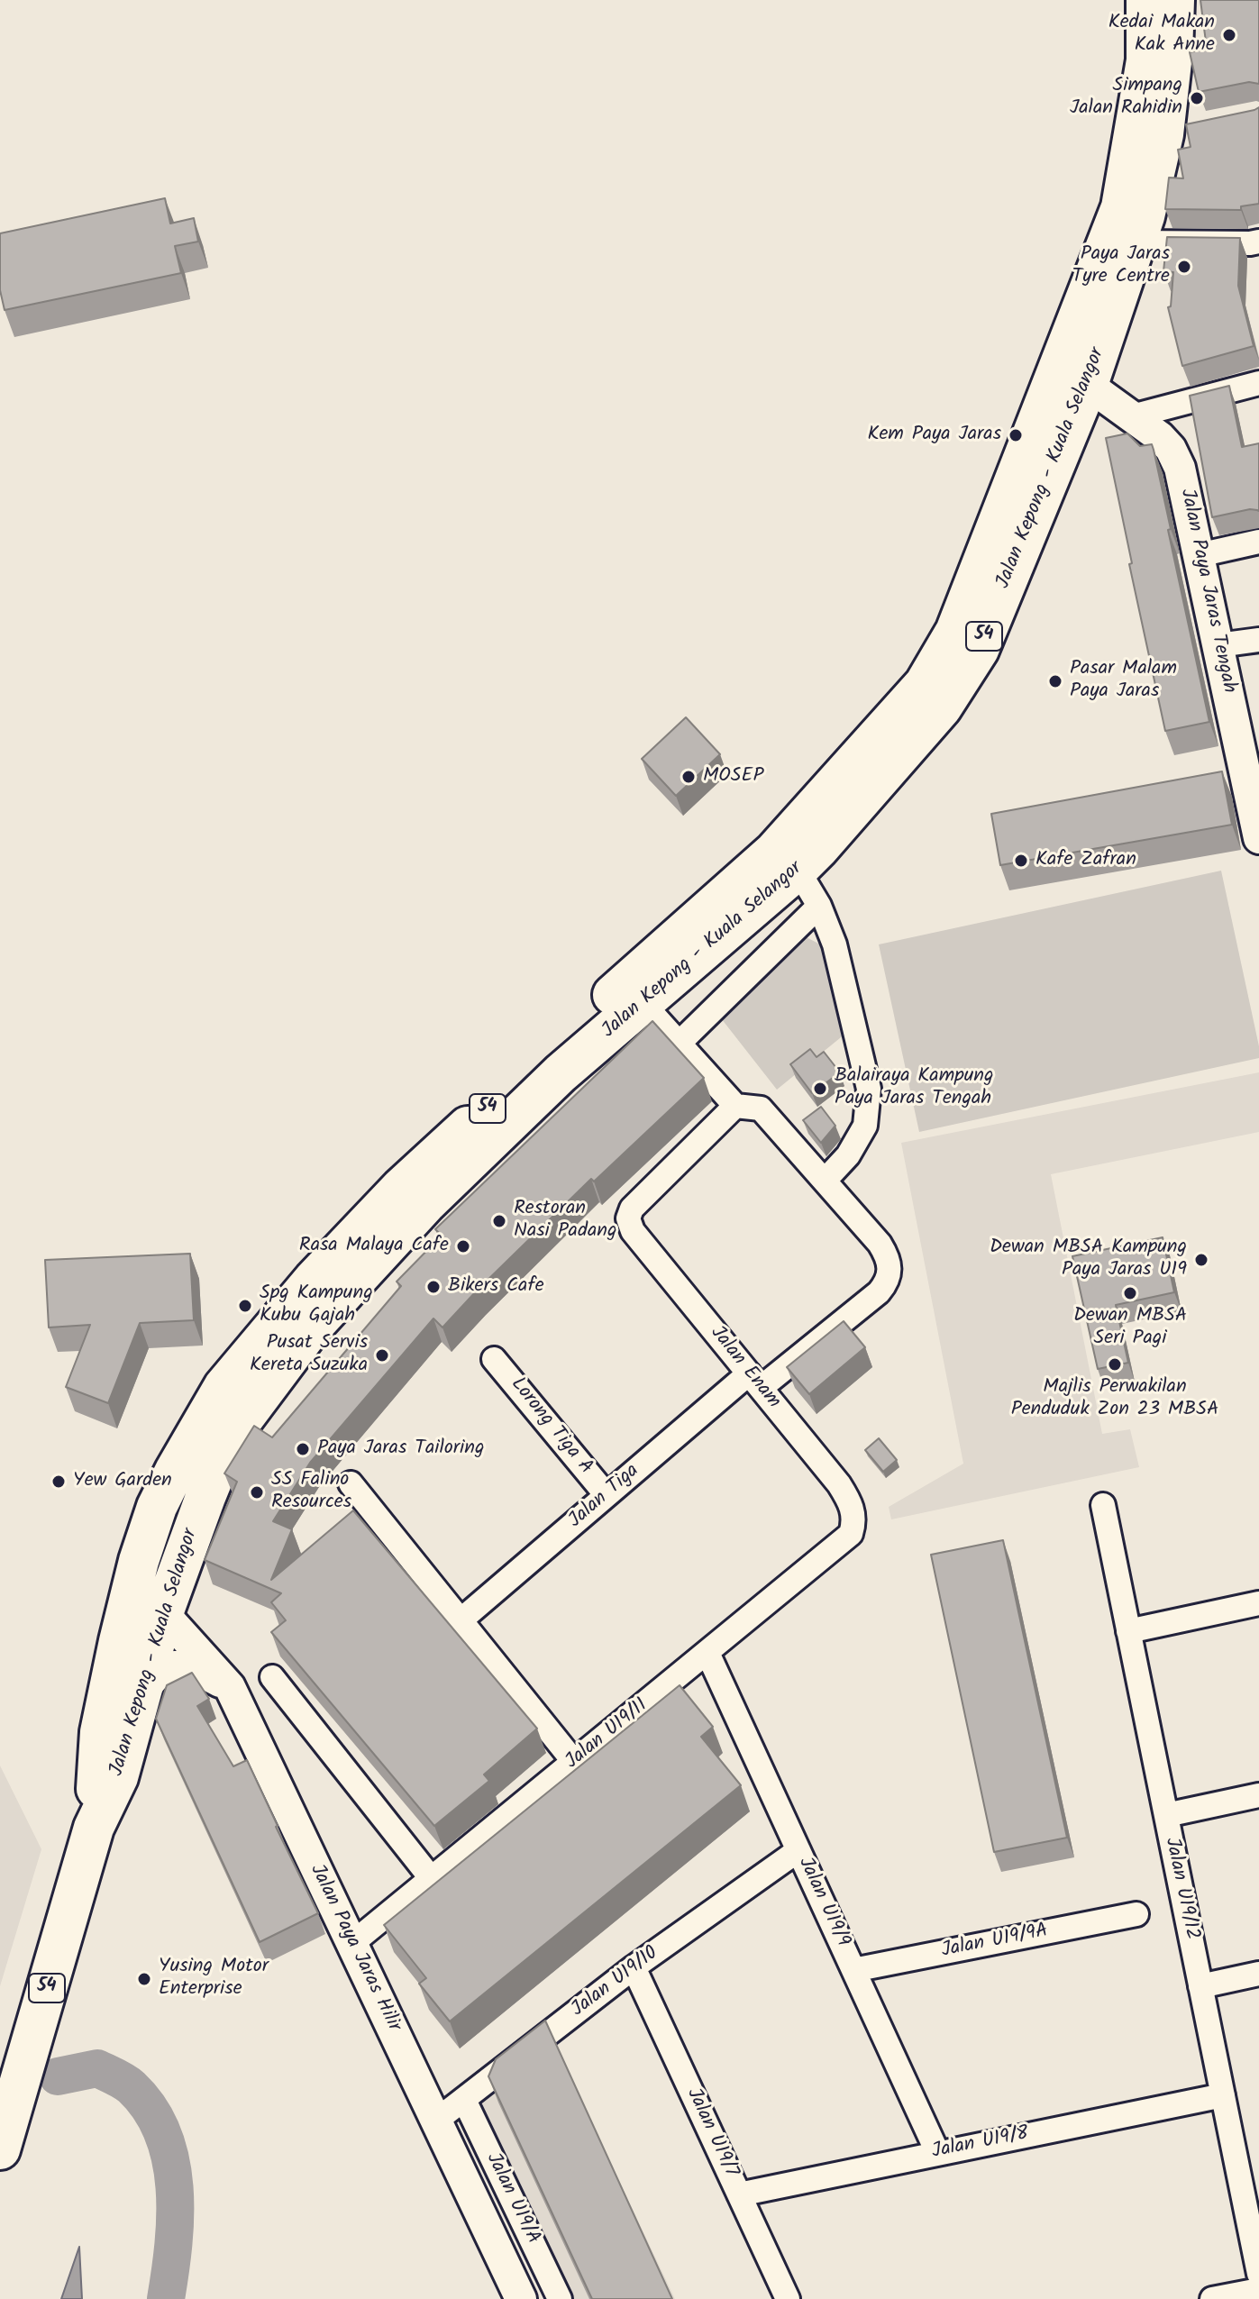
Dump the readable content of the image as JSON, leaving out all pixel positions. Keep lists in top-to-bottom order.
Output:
{
  "streets": {
    "highway": ["Jalan Kepong - Kuala Selangor", "54"],
    "street": [
      "Jalan Paya Jaras Tengah",
      "Jalan Enam",
      "Lorong Tiga A",
      "Jalan Tiga",
      "Jalan U19/11",
      "Jalan U19/12",
      "Jalan U19/9",
      "Jalan U19/9A",
      "Jalan Paya Jaras Hilir",
      "Jalan U19/10",
      "Jalan U19/7",
      "Jalan U19/8",
      "Jalan U19/A"
    ]
  },
  "crossings": [
    ["Jalan Kepong - Kuala Selangor", "Jalan Paya Jaras Tengah"],
    ["Jalan Kepong - Kuala Selangor", "Jalan Paya Jaras Hilir"],
    ["Jalan Enam", "Jalan Tiga"],
    ["Jalan Enam", "Jalan U19/11"],
    ["Lorong Tiga A", "Jalan Tiga"],
    ["Jalan U19/11", "Jalan U19/9"],
    ["Jalan U19/11", "Jalan Paya Jaras Hilir"],
    ["Jalan U19/12", "Jalan U19/8"],
    ["Jalan U19/9", "Jalan U19/9A"],
    ["Jalan U19/9", "Jalan U19/10"],
    ["Jalan U19/9", "Jalan U19/8"],
    ["Jalan Paya Jaras Hilir", "Jalan U19/10"],
    ["Jalan U19/10", "Jalan U19/7"],
    ["Jalan U19/10", "Jalan U19/A"],
    ["Jalan U19/7", "Jalan U19/8"]
  ],
  "places": [
    "Kedai Makan Kak Anne",
    "Simpang Jalan Rahidin",
    "Paya Jaras Tyre Centre",
    "Kem Paya Jaras",
    "Pasar Malam Paya Jaras",
    "MOSEP",
    "Kafe Zafran",
    "Balairaya Kampung Paya Jaras Tengah",
    "Restoran Nasi Padang",
    "Rasa Malaya Cafe",
    "Dewan MBSA Kampung Paya Jaras U19",
    "Bikers Cafe",
    "Dewan MBSA Seri Pagi",
    "Spg Kampung Kubu Gajah",
    "Pusat Servis Kereta Suzuka",
    "Majlis Perwakilan Penduduk Zon 23 MBSA",
    "Paya Jaras Tailoring",
    "Yew Garden",
    "SS Falino Resources",
    "Yusing Motor Enterprise"
  ]
}
